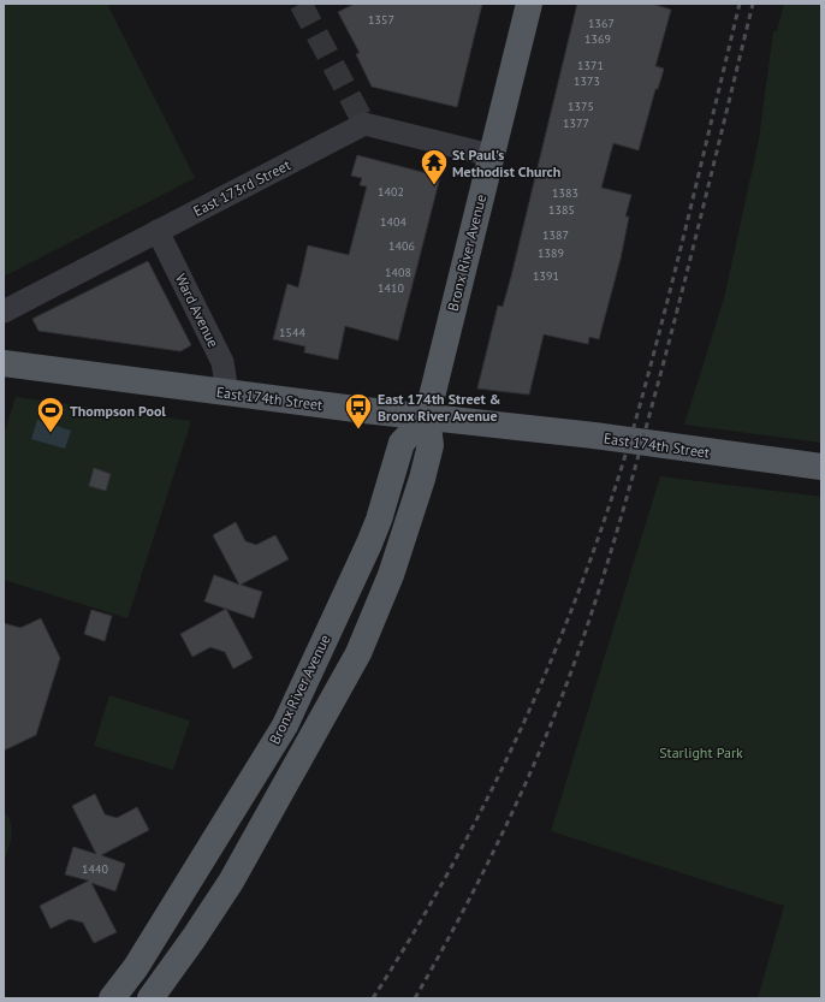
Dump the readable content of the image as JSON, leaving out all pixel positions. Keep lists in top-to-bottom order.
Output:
{
  "streets": {
    "main road": ["Bronx River Avenue", "East 174th Street"],
    "street": ["East 173rd Street", "Ward Avenue"]
  },
  "crossings": [
    ["East 173rd Street", "Bronx River Avenue"],
    ["East 173rd Street", "Ward Avenue"],
    ["Bronx River Avenue", "East 174th Street"],
    ["Ward Avenue", "East 174th Street"]
  ],
  "parks": ["Starlight Park"],
  "places": {
    "temple": ["St Paul's Methodist Church"],
    "bus stop": ["East 174th Street & Bronx River Avenue"],
    "sports": ["Thompson Pool"]
  },
  "house_numbers": [
    "1357",
    "1367",
    "1369",
    "1371",
    "1373",
    "1375",
    "1377",
    "1402",
    "1383",
    "1385",
    "1404",
    "1387",
    "1406",
    "1389",
    "1408",
    "1391",
    "1410",
    "1544",
    "1440"
  ]
}
